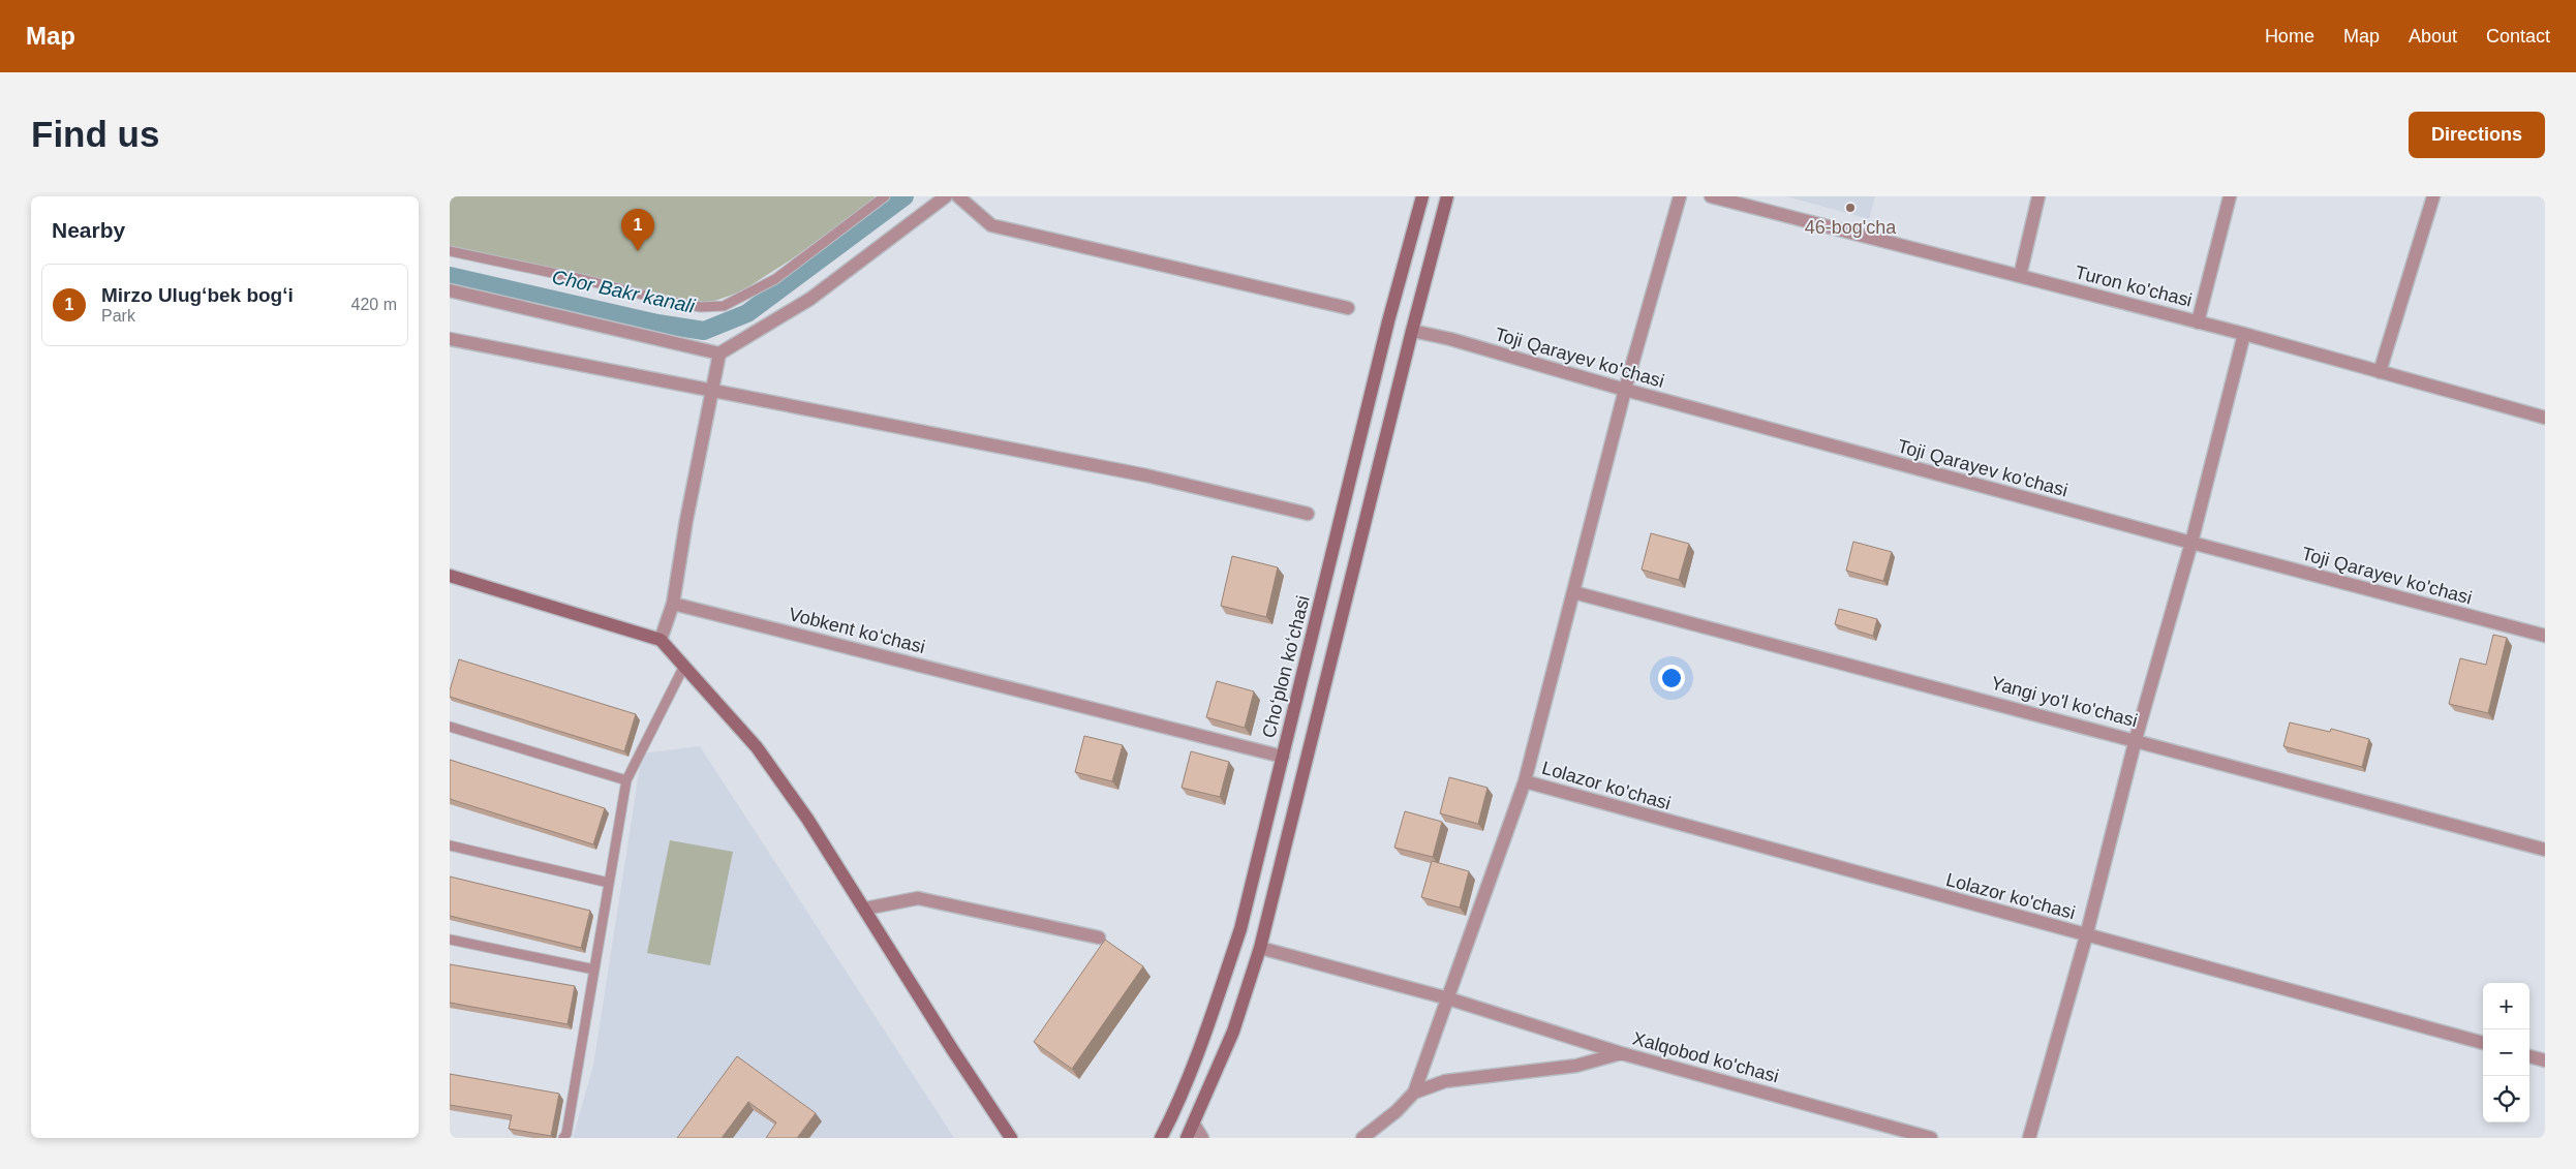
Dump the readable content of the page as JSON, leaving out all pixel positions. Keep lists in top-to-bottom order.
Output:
{
  "streets": {
    "main road": ["Choʻplon koʻchasi"],
    "street": [
      "Turon ko'chasi",
      "Toji Qarayev ko'chasi",
      "Vobkent koʻchasi",
      "Yangi yo'l ko'chasi",
      "Lolazor ko'chasi",
      "Xalqobod ko'chasi"
    ]
  },
  "crossings": [
    ["Toji Qarayev ko'chasi", "Lolazor ko'chasi"],
    ["Vobkent koʻchasi", "Choʻplon koʻchasi"],
    ["Yangi yo'l ko'chasi", "Lolazor ko'chasi"],
    ["Lolazor ko'chasi", "Xalqobod ko'chasi"]
  ],
  "water": ["Chor Bakr kanali"],
  "places": ["46-bog'cha"],
  "page": {
    "header": "Map",
    "nav": [
      "Home",
      "Map",
      "About",
      "Contact"
    ],
    "buttons": "Directions",
    "title": "Find us",
    "heading": "Nearby",
    "pins": "1",
    "list": [
      {
        "mark": "1",
        "name": "Mirzo Ulugʻbek bogʻi",
        "note": "Park",
        "value": "420 m"
      }
    ],
    "map_buttons": ["+", "−"]
  }
}
